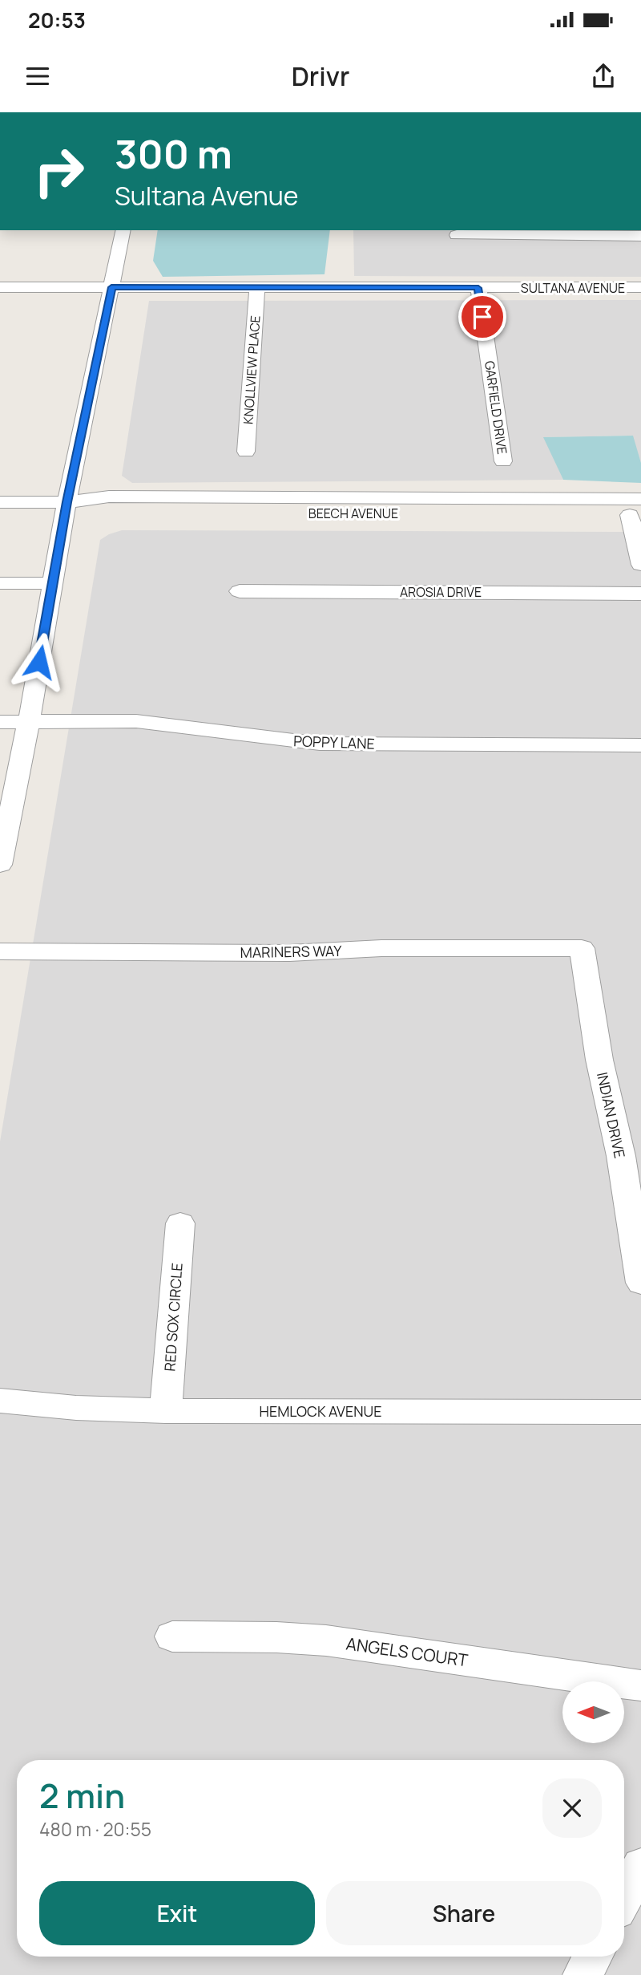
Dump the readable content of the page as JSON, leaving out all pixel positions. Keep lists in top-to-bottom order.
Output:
{
  "streets": {
    "street": [
      "SULTANA AVENUE",
      "KNOLLVIEW PLACE",
      "GARFIELD DRIVE",
      "BEECH AVENUE",
      "AROSIA DRIVE",
      "POPPY LANE",
      "MARINERS WAY",
      "INDIAN DRIVE",
      "RED SOX CIRCLE",
      "HEMLOCK AVENUE",
      "ANGELS COURT"
    ]
  },
  "crossings": [
    ["SULTANA AVENUE", "KNOLLVIEW PLACE"],
    ["SULTANA AVENUE", "GARFIELD DRIVE"],
    ["MARINERS WAY", "INDIAN DRIVE"],
    ["RED SOX CIRCLE", "HEMLOCK AVENUE"]
  ],
  "north": "left",
  "page": {
    "status": "20:53",
    "header": "Drivr",
    "turn": ["300 m", "Sultana Avenue"],
    "heading": ["2 min", "480 m · 20:55"],
    "buttons": ["Exit", "Share"]
  }
}
